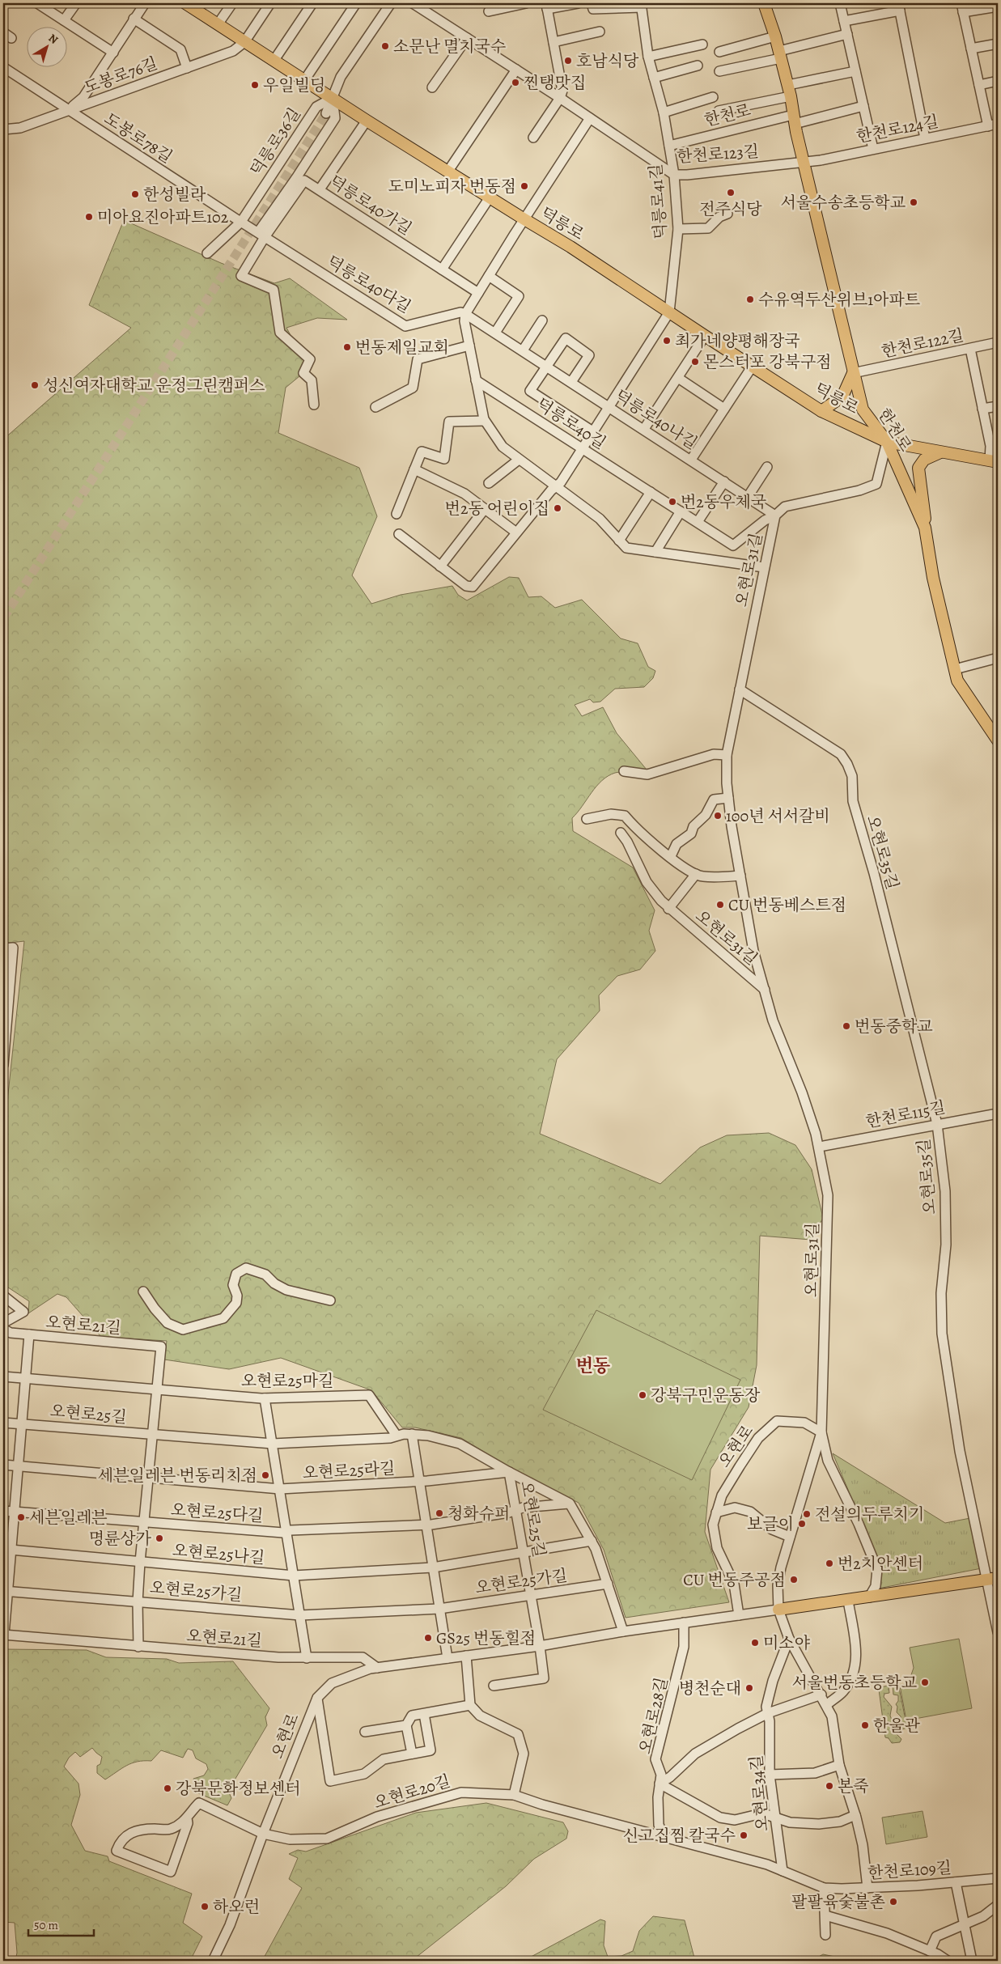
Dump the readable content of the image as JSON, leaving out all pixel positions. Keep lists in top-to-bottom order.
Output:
{
  "streets": {
    "main road": ["한천로", "덕릉로", "오현로"],
    "street": [
      "도봉로76길",
      "한천로124길",
      "도봉로78길",
      "덕릉로36길",
      "한천로123길",
      "덕릉로41길",
      "덕릉로40가길",
      "덕릉로40다길",
      "한천로122길",
      "덕릉로40나길",
      "덕릉로40길",
      "오현로31길",
      "오현로35길",
      "한천로115길",
      "오현로21길",
      "오현로25마길",
      "오현로25길",
      "오현로25라길",
      "오현로25다길",
      "오현로25나길",
      "오현로25가길",
      "오현로28길",
      "오현로20길",
      "오현로34길",
      "한천로109길"
    ]
  },
  "crossings": [
    ["도봉로76길", "도봉로78길"],
    ["도봉로76길", "덕릉로"],
    ["한천로", "한천로124길"],
    ["한천로", "한천로123길"],
    ["한천로", "덕릉로41길"],
    ["한천로", "덕릉로"],
    ["한천로", "한천로122길"],
    ["한천로", "오현로31길"],
    ["한천로124길", "한천로123길"],
    ["도봉로78길", "덕릉로36길"],
    ["도봉로78길", "덕릉로40가길"],
    ["도봉로78길", "덕릉로40다길"],
    ["덕릉로36길", "덕릉로"],
    ["한천로123길", "덕릉로41길"],
    ["한천로123길", "덕릉로"],
    ["덕릉로41길", "덕릉로"],
    ["덕릉로40가길", "덕릉로40다길"],
    ["덕릉로", "한천로122길"],
    ["덕릉로", "오현로31길"],
    ["덕릉로40다길", "덕릉로40나길"],
    ["덕릉로40나길", "덕릉로40길"],
    ["덕릉로40나길", "오현로31길"],
    ["덕릉로40길", "오현로31길"],
    ["오현로31길", "오현로35길"],
    ["오현로31길", "한천로115길"],
    ["오현로31길", "오현로"],
    ["오현로31길", "오현로34길"],
    ["오현로31길", "한천로109길"],
    ["오현로35길", "한천로115길"],
    ["오현로35길", "오현로"],
    ["오현로21길", "오현로25마길"],
    ["오현로21길", "오현로"],
    ["오현로21길", "오현로25가길"],
    ["오현로25마길", "오현로25길"],
    ["오현로25길", "오현로"],
    ["오현로25길", "오현로25라길"],
    ["오현로25길", "오현로25다길"],
    ["오현로25길", "오현로25나길"],
    ["오현로25길", "오현로25가길"],
    ["오현로", "오현로28길"],
    ["오현로", "오현로20길"],
    ["오현로25라길", "오현로25다길"],
    ["오현로25다길", "오현로25나길"],
    ["오현로25나길", "오현로25가길"],
    ["오현로28길", "오현로20길"],
    ["오현로28길", "한천로109길"],
    ["오현로20길", "한천로109길"],
    ["오현로34길", "한천로109길"]
  ],
  "districts": ["번동"],
  "places": [
    "소문난 멸치국수",
    "호남식당",
    "찐탱맛집",
    "우일빌딩",
    "도미노피자 번동점",
    "전주식당",
    "한성빌라",
    "서울수송초등학교",
    "미아요진아파트102",
    "수유역두산위브1아파트",
    "최가네양평해장국",
    "번동제일교회",
    "몬스터포 강북구점",
    "성신여자대학교 운정그린캠퍼스",
    "번2동우체국",
    "번2동 어린이집",
    "100년 서서갈비",
    "CU 번동베스트점",
    "번동중학교",
    "강북구민운동장",
    "세븐일레븐 번동리치점",
    "청화슈퍼",
    "전설의두루치기",
    "세븐일레븐",
    "보글이",
    "명륜상가",
    "번2치안센터",
    "CU 번동주공점",
    "GS25 번동힐점",
    "미소야",
    "서울번동초등학교",
    "병천순대",
    "한울관",
    "본죽",
    "강북문화정보센터",
    "신고집찜 칼국수",
    "팔팔육숯불촌",
    "하오런"
  ],
  "scale_bar": "50 m",
  "north": "top right"
}
